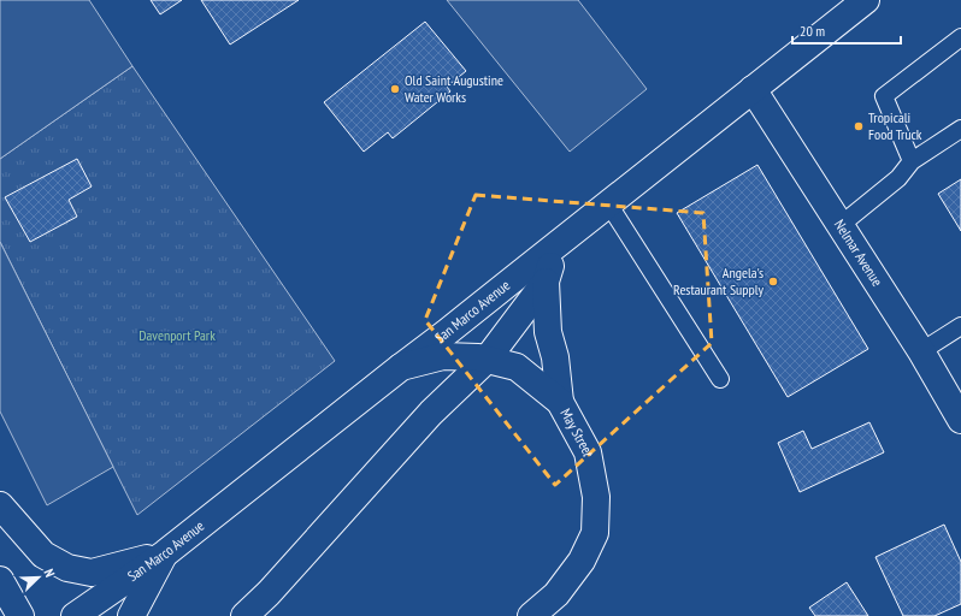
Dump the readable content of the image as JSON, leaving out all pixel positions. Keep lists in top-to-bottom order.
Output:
{
  "streets": {
    "main road": ["Nelmar Avenue", "San Marco Avenue", "May Street"]
  },
  "crossings": [
    ["Nelmar Avenue", "San Marco Avenue"],
    ["San Marco Avenue", "May Street"]
  ],
  "parks": ["Davenport Park"],
  "places": ["Old Saint Augustine Water Works", "Tropicali Food Truck", "Angela's Restaurant Supply"],
  "scale_bar": "20 m",
  "north": "top right"
}
